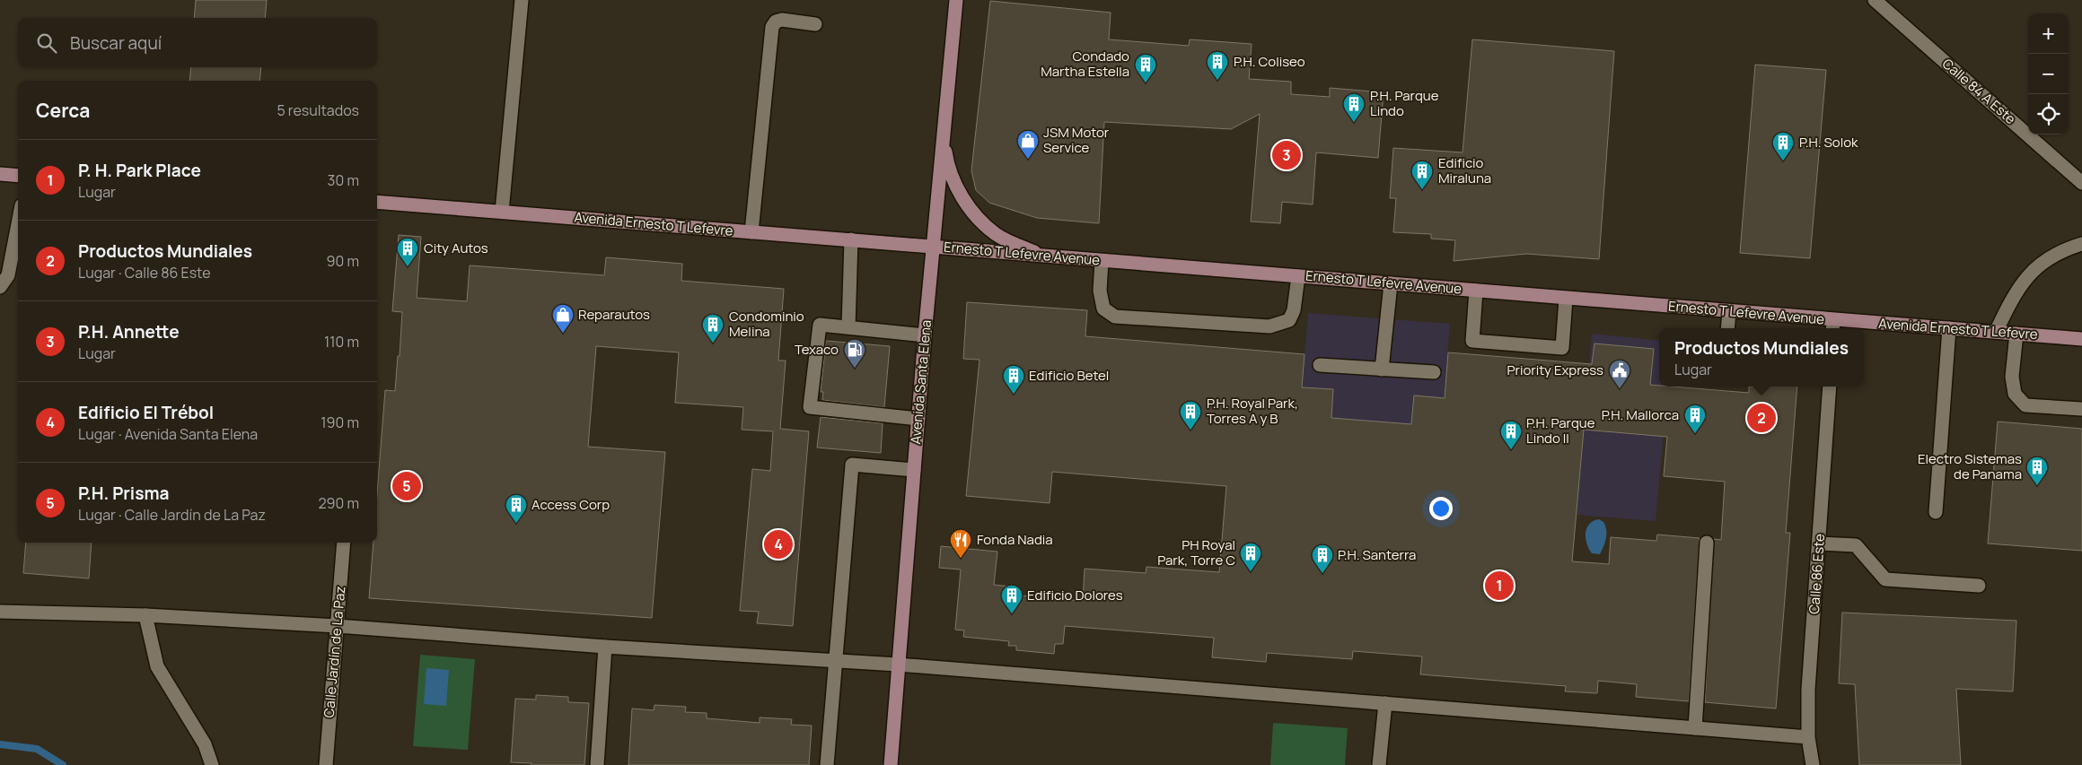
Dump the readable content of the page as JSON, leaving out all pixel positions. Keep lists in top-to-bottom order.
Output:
{
  "streets": {
    "main road": ["Avenida Ernesto T Lefevre", "Ernesto T Lefevre Avenue", "Avenida Santa Elena"],
    "street": ["Calle 84 A Este", "Calle 86 Este", "Calle Jardín de La Paz"]
  },
  "crossings": [
    ["Avenida Ernesto T Lefevre", "Ernesto T Lefevre Avenue"],
    ["Avenida Ernesto T Lefevre", "Avenida Santa Elena"],
    ["Ernesto T Lefevre Avenue", "Avenida Santa Elena"]
  ],
  "places": {
    "building": [
      "P.H. Coliseo",
      "Condado Martha Estella",
      "P.H. Parque Lindo",
      "P.H. Solok",
      "Edificio Miraluna",
      "City Autos",
      "Condominio Melina",
      "Edificio Betel",
      "P.H. Royal Park, Torres A y B",
      "P.H. Mallorca",
      "P.H. Parque Lindo II",
      "Electro Sistemas de Panama",
      "Access Corp",
      "PH Royal Park, Torre C",
      "P.H. Santerra",
      "Edificio Dolores"
    ],
    "shop": ["JSM Motor Service", "Reparautos"],
    "fuel station": ["Texaco"],
    "public building": ["Priority Express"],
    "restaurant": ["Fonda Nadia"]
  },
  "page": {
    "map_buttons": ["+", "−"],
    "search": "Buscar aquí",
    "heading": ["Cerca", "5 resultados"],
    "pins": [
      "3",
      "2",
      "5",
      "4",
      "1"
    ],
    "list": [
      {
        "mark": "1",
        "name": "P. H. Park Place",
        "note": "Lugar",
        "value": "30 m"
      },
      {
        "mark": "2",
        "name": "Productos Mundiales",
        "note": "Lugar · Calle 86 Este",
        "value": "90 m"
      },
      {
        "mark": "3",
        "name": "P.H. Annette",
        "note": "Lugar",
        "value": "110 m"
      },
      {
        "mark": "4",
        "name": "Edificio El Trébol",
        "note": "Lugar · Avenida Santa Elena",
        "value": "190 m"
      },
      {
        "mark": "5",
        "name": "P.H. Prisma",
        "note": "Lugar · Calle Jardín de La Paz",
        "value": "290 m"
      }
    ],
    "popup": ["Productos Mundiales", "Lugar"]
  }
}
